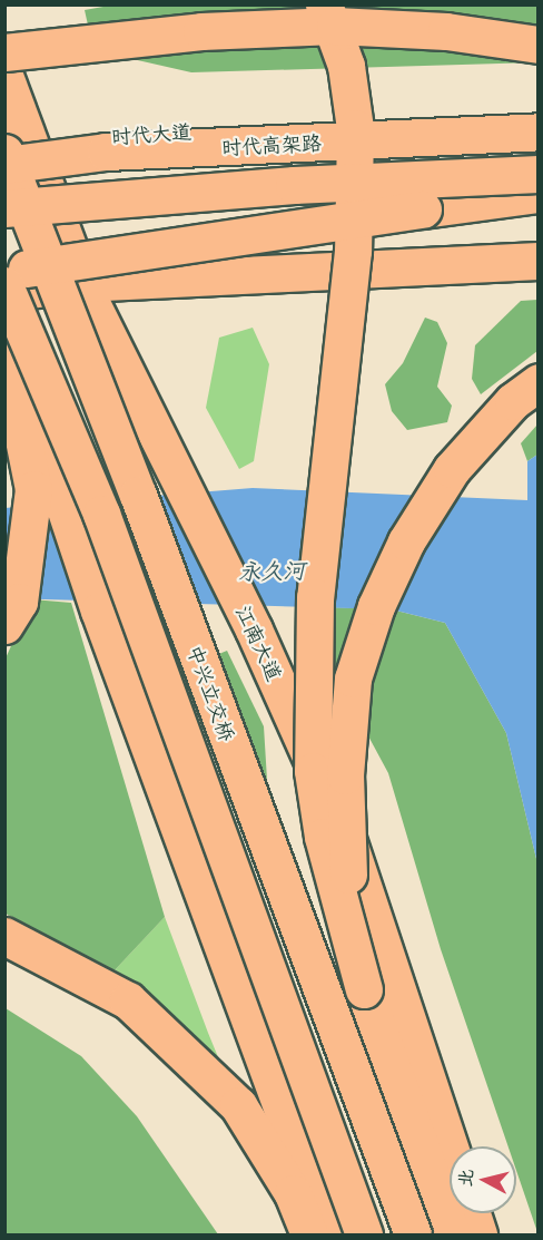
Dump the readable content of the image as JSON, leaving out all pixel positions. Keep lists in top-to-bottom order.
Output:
{
  "streets": {
    "main road": [
      "时代大道",
      "时代高架路",
      "江南大道",
      "中兴立交桥"
    ]
  },
  "crossings": [
    ["时代大道", "时代高架路"],
    ["时代大道", "江南大道"],
    ["时代大道", "中兴立交桥"],
    ["时代高架路", "江南大道"],
    ["时代高架路", "中兴立交桥"],
    ["江南大道", "中兴立交桥"]
  ],
  "water": ["永久河"],
  "north": "left"
}
